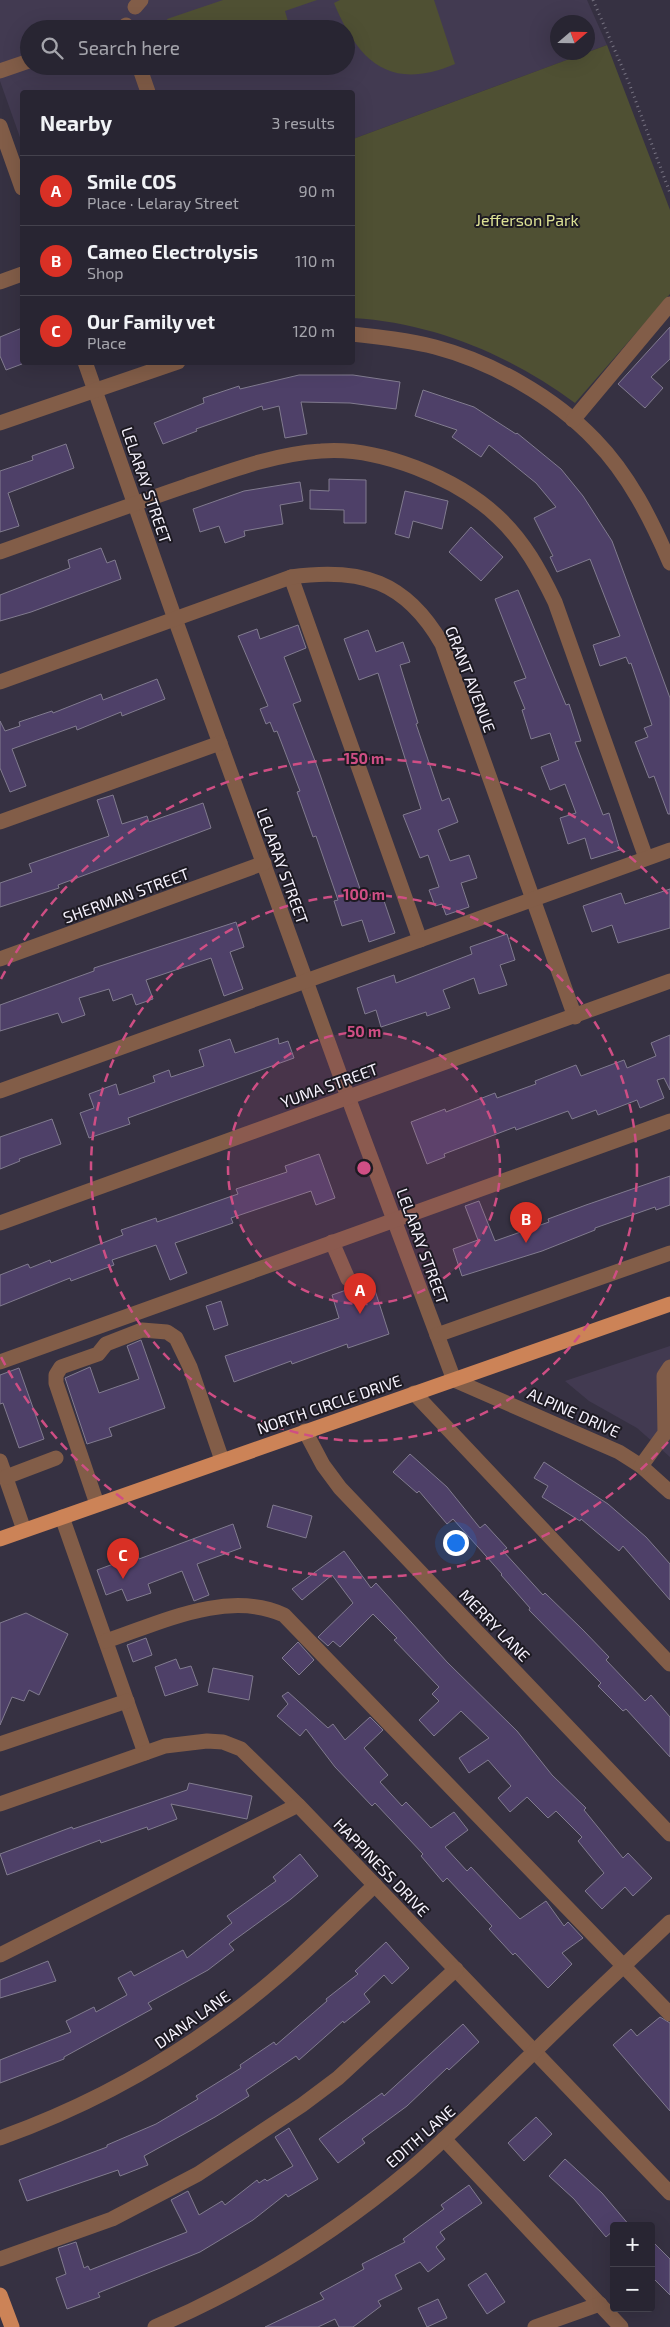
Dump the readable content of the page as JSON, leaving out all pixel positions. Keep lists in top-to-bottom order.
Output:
{
  "streets": {
    "main road": ["NORTH CIRCLE DRIVE"],
    "street": [
      "LELARAY STREET",
      "GRANT AVENUE",
      "SHERMAN STREET",
      "YUMA STREET",
      "ALPINE DRIVE",
      "MERRY LANE",
      "HAPPINESS DRIVE",
      "DIANA LANE",
      "EDITH LANE"
    ]
  },
  "crossings": [
    ["LELARAY STREET", "GRANT AVENUE"],
    ["LELARAY STREET", "SHERMAN STREET"],
    ["LELARAY STREET", "YUMA STREET"],
    ["LELARAY STREET", "NORTH CIRCLE DRIVE"],
    ["LELARAY STREET", "ALPINE DRIVE"],
    ["GRANT AVENUE", "YUMA STREET"],
    ["NORTH CIRCLE DRIVE", "ALPINE DRIVE"],
    ["NORTH CIRCLE DRIVE", "MERRY LANE"],
    ["HAPPINESS DRIVE", "DIANA LANE"],
    ["HAPPINESS DRIVE", "EDITH LANE"]
  ],
  "parks": ["Jefferson Park"],
  "north": "right",
  "page": {
    "search": "Search here",
    "heading": ["Nearby", "3 results"],
    "list": [
      {
        "mark": "A",
        "name": "Smile COS",
        "note": "Place · Lelaray Street",
        "value": "90 m"
      },
      {
        "mark": "B",
        "name": "Cameo Electrolysis",
        "note": "Shop",
        "value": "110 m"
      },
      {
        "mark": "C",
        "name": "Our Family vet",
        "note": "Place",
        "value": "120 m"
      }
    ],
    "pins": ["B", "A", "C"],
    "map_buttons": ["+", "−"]
  },
  "rings": ["150 m", "100 m", "50 m"]
}
